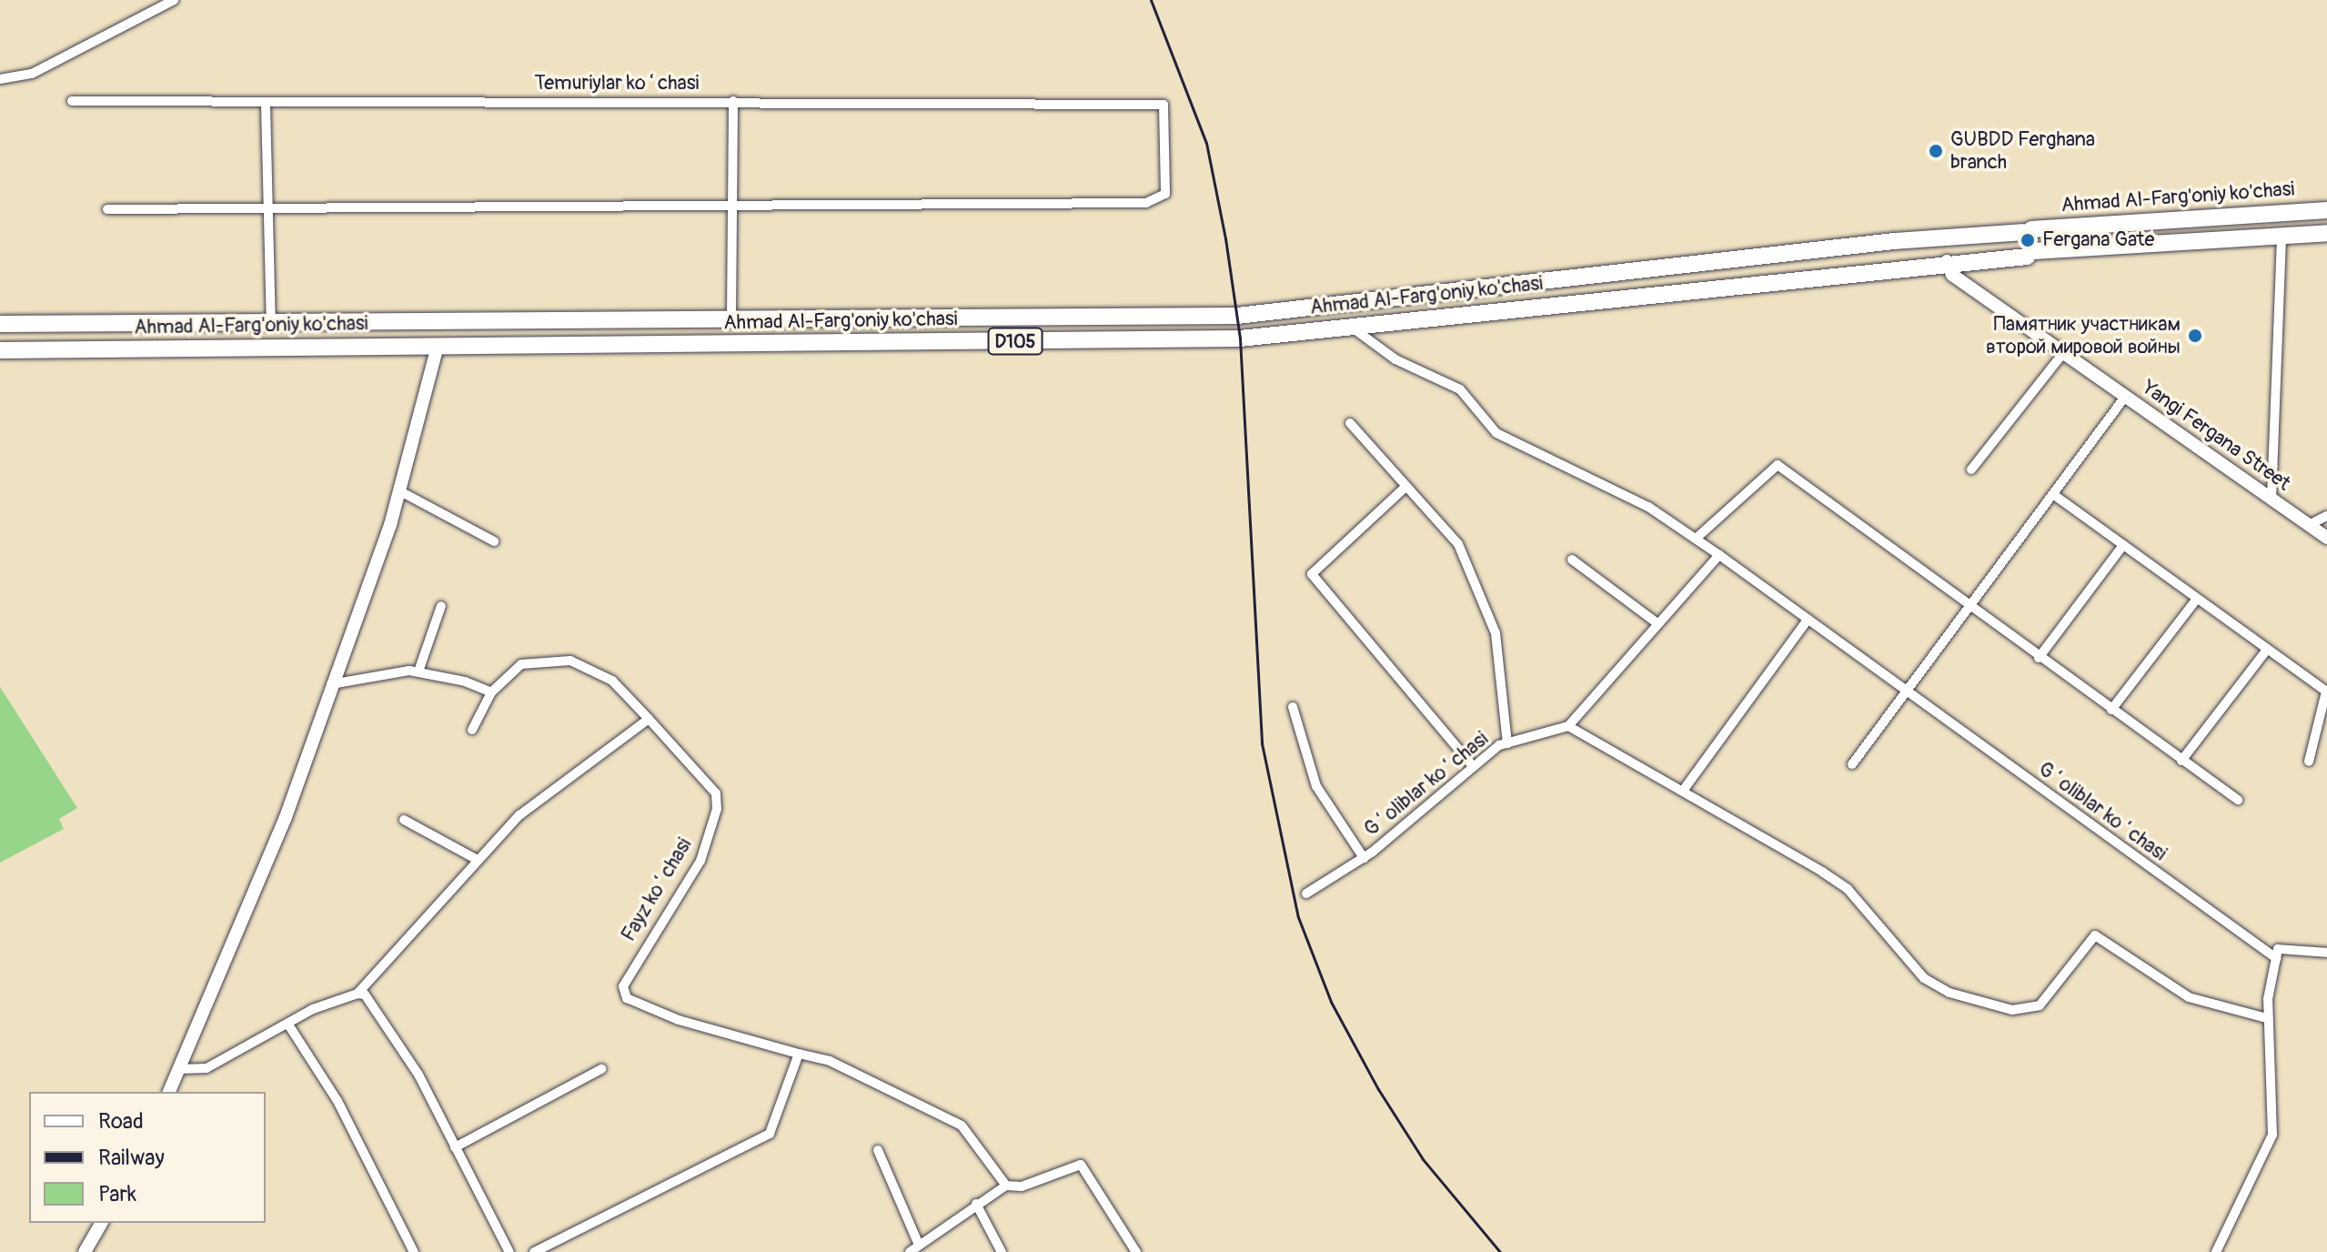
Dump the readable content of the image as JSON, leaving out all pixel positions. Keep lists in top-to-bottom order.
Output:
{
  "streets": {
    "highway": ["Ahmad Al-Farg'oniy ko'chasi", "D105"],
    "street": [
      "Temuriylar koʻchasi",
      "Yangi Fergana Street",
      "Gʻoliblar koʻchasi",
      "Fayz koʻchasi"
    ]
  },
  "crossings": [
    ["Ahmad Al-Farg'oniy ko'chasi", "Yangi Fergana Street"],
    ["Ahmad Al-Farg'oniy ko'chasi", "Gʻoliblar koʻchasi"]
  ],
  "places": ["GUBDD Ferghana branch", "Fergana Gate", "Памятник участникам второй мировой войны"],
  "legend": ["Road", "Railway", "Park"]
}
